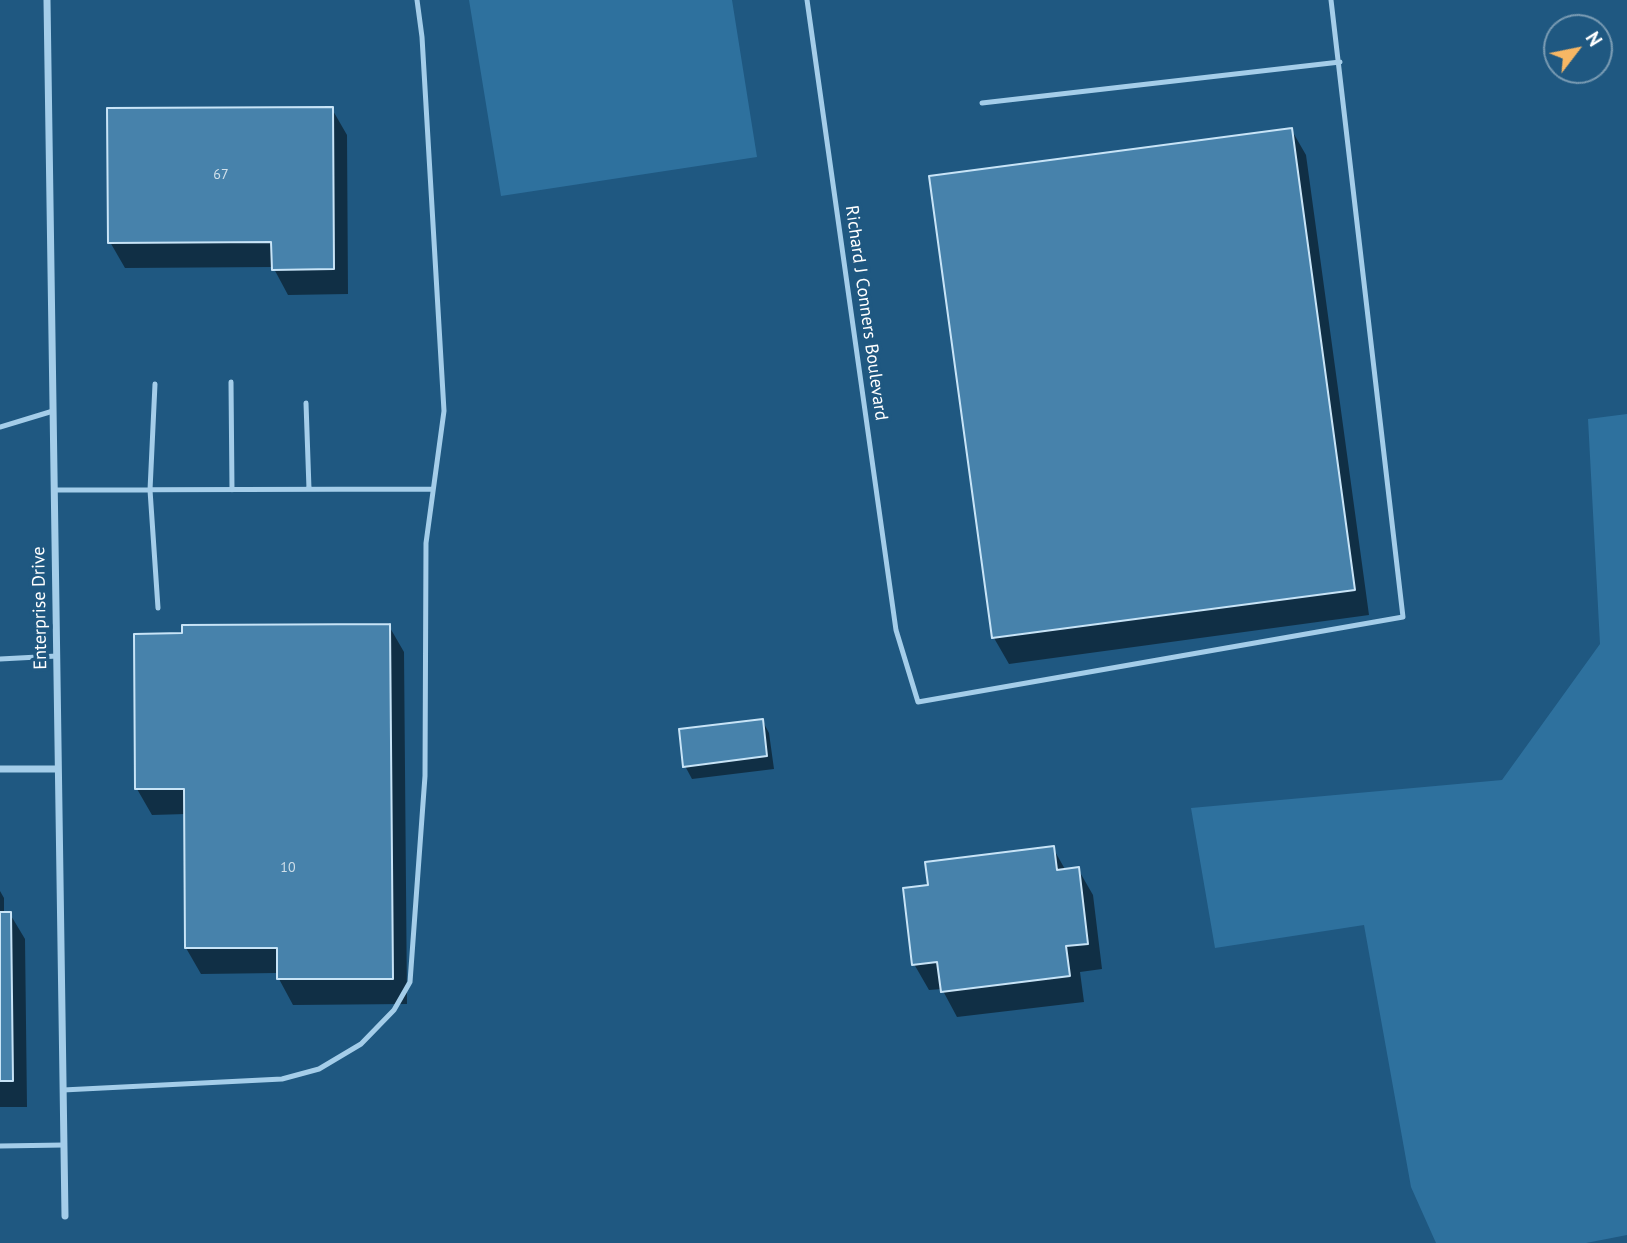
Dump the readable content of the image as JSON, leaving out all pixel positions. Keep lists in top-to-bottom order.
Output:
{
  "streets": {
    "street": ["Enterprise Drive"],
    "lane": ["Richard J Conners Boulevard"]
  },
  "house_numbers": ["67", "10"],
  "north": "top right"
}
